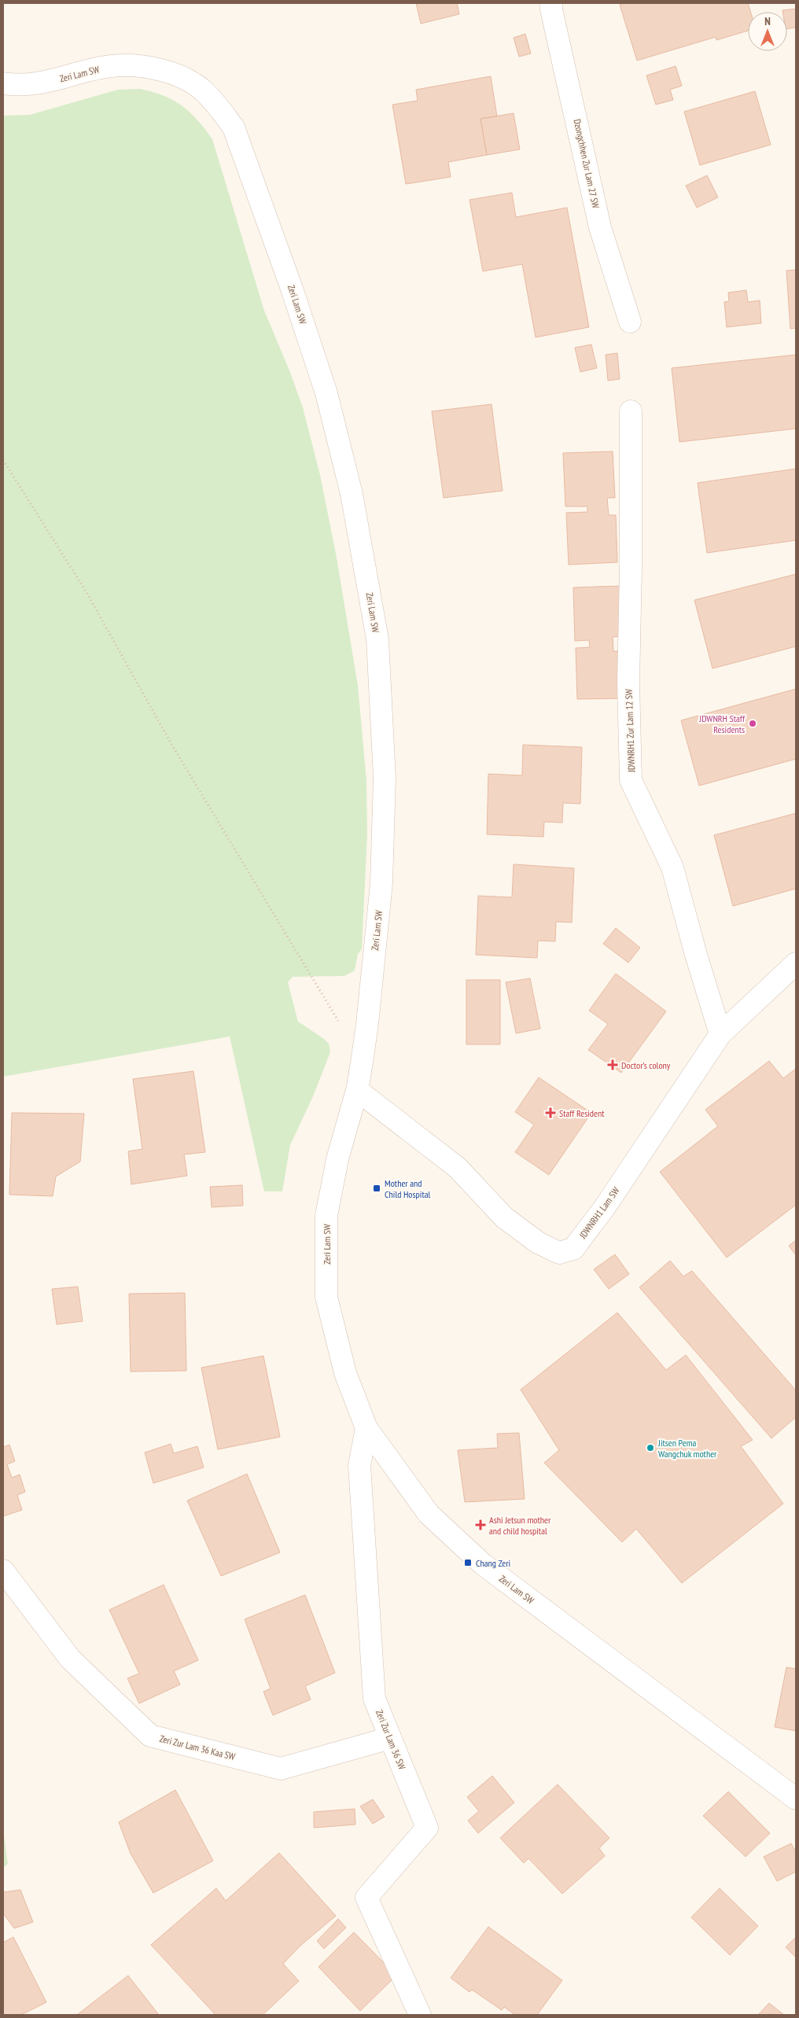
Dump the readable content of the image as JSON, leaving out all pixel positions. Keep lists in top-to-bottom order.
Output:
{
  "streets": {
    "street": [
      "Zeri Lam SW",
      "Dzongchhen Zur Lam 27 SW",
      "JDWNRH1 Zur Lam 12 SW",
      "JDWNRH1 Lam SW",
      "Zeri Zur Lam 36 SW",
      "Zeri Zur Lam 36 Kaa SW"
    ]
  },
  "crossings": [
    ["Zeri Lam SW", "JDWNRH1 Lam SW"],
    ["Zeri Lam SW", "Zeri Zur Lam 36 SW"],
    ["JDWNRH1 Zur Lam 12 SW", "JDWNRH1 Lam SW"],
    ["Zeri Zur Lam 36 SW", "Zeri Zur Lam 36 Kaa SW"]
  ],
  "places": {
    "other": ["JDWNRH Staff Residents", "Jitsen Pema Wangchuk mother"],
    "health": ["Doctor’s colony", "Staff Resident", "Ashi Jetsun mother and child hospital"],
    "transit": ["Mother and Child Hospital", "Chang Zeri"]
  },
  "north": "top"
}
